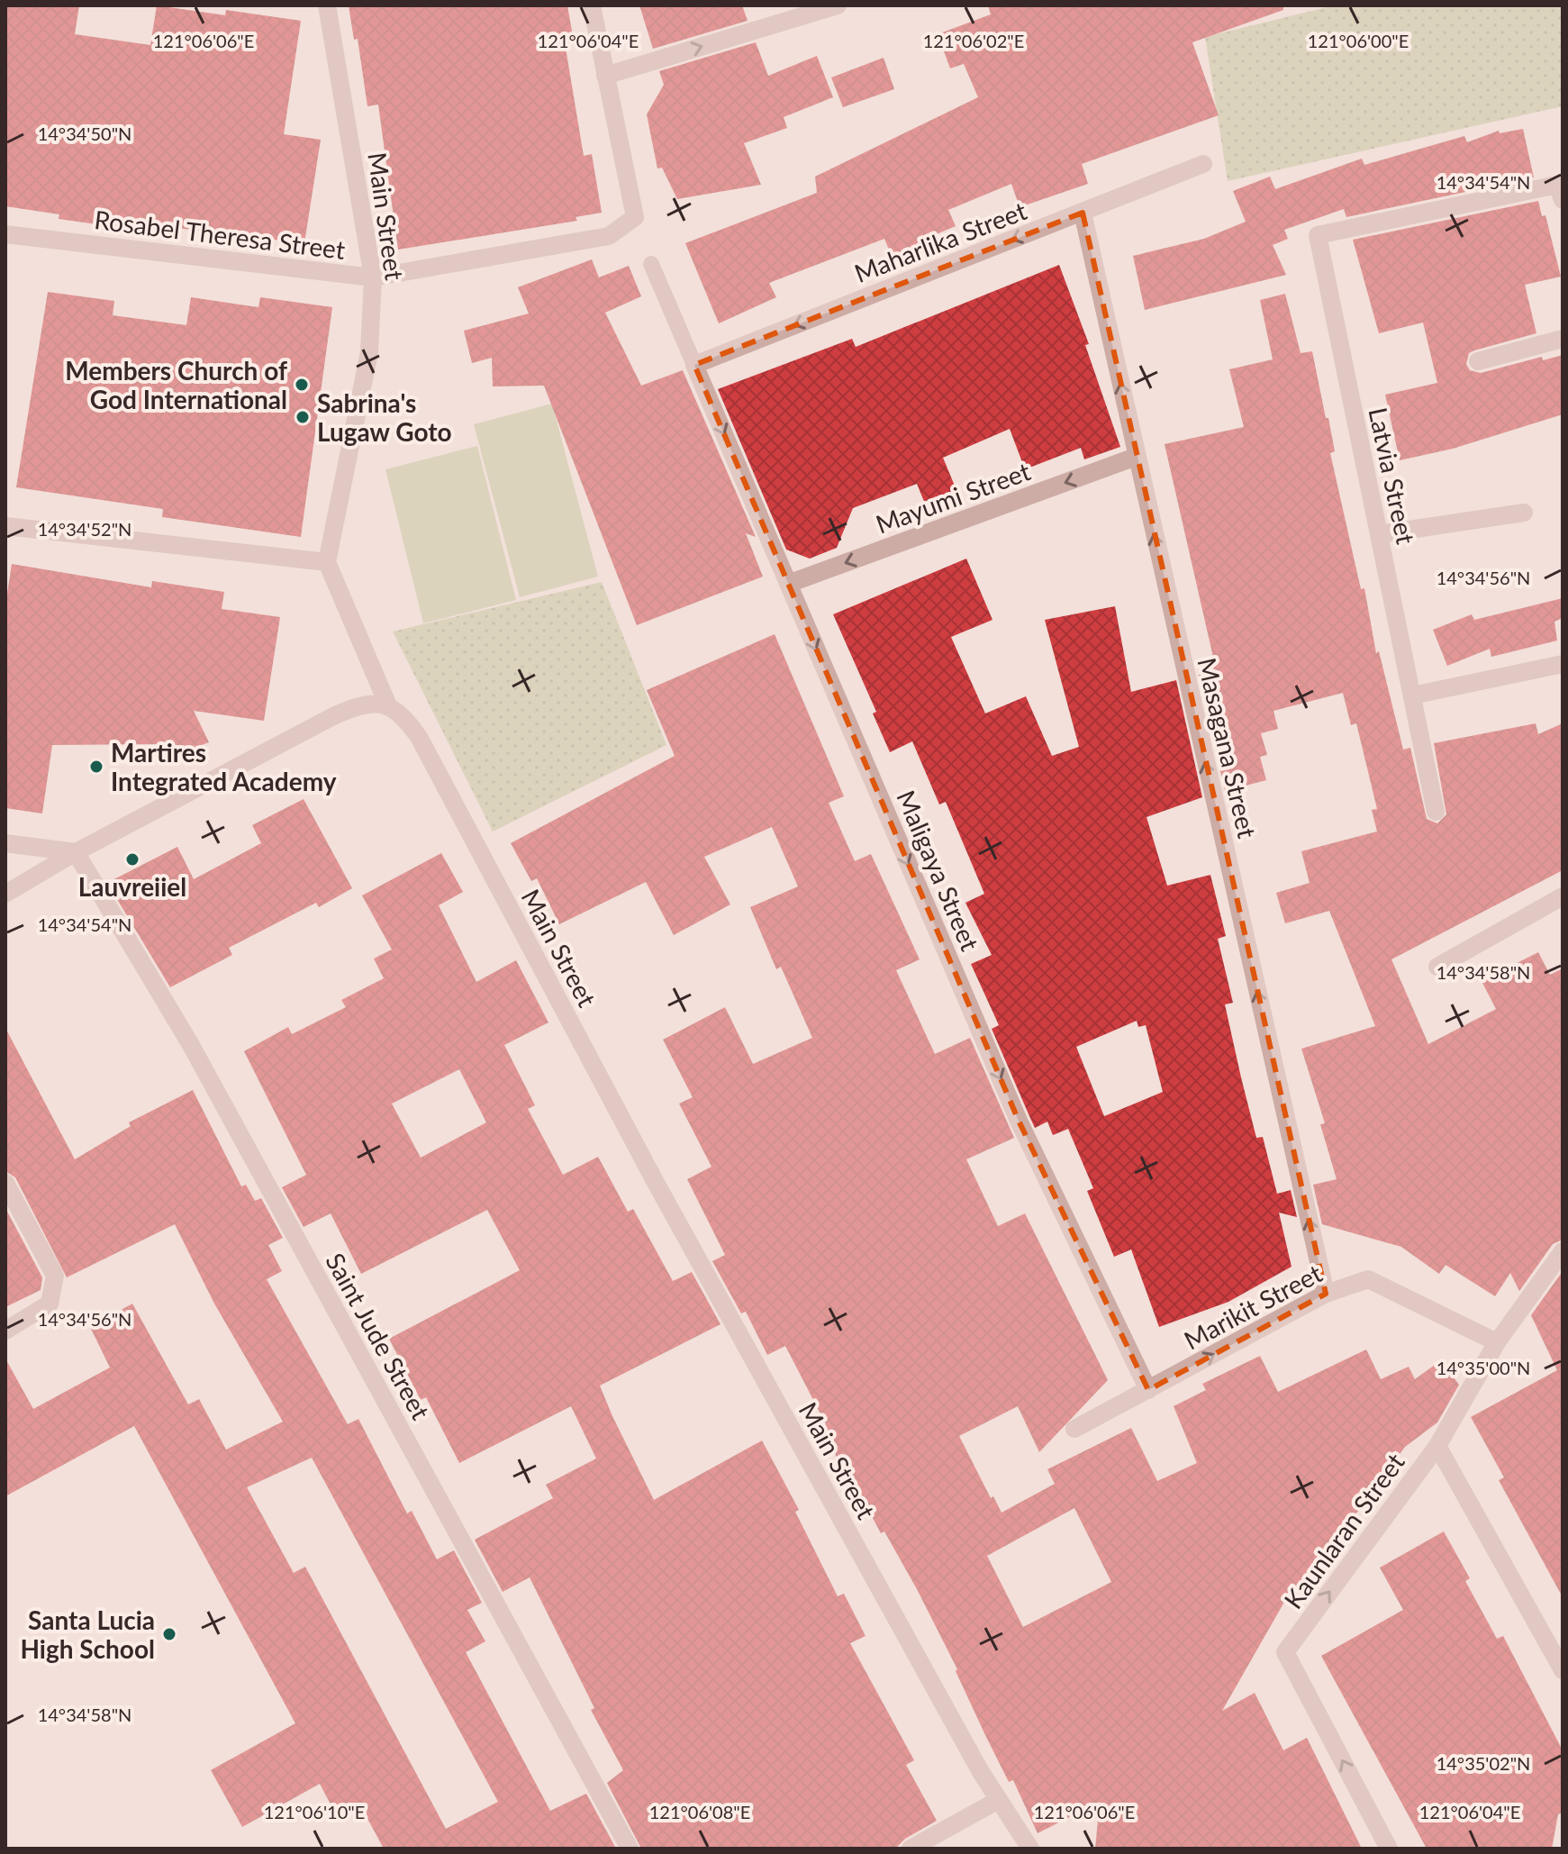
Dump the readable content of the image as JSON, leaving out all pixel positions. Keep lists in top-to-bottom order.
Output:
{
  "streets": {
    "street": [
      "Main Street",
      "Rosabel Theresa Street",
      "Maharlika Street",
      "Latvia Street",
      "Mayumi Street",
      "Masagana Street",
      "Maligaya Street",
      "Marikit Street",
      "Saint Jude Street",
      "Kaunlaran Street"
    ]
  },
  "crossings": [
    ["Main Street", "Rosabel Theresa Street"],
    ["Maharlika Street", "Masagana Street"],
    ["Maharlika Street", "Maligaya Street"],
    ["Mayumi Street", "Masagana Street"],
    ["Mayumi Street", "Maligaya Street"],
    ["Masagana Street", "Marikit Street"],
    ["Maligaya Street", "Marikit Street"],
    ["Marikit Street", "Kaunlaran Street"]
  ],
  "one_way": [
    "Maharlika Street",
    "Mayumi Street",
    "Masagana Street",
    "Maligaya Street",
    "Marikit Street",
    "Kaunlaran Street"
  ],
  "places": [
    "Members Church of God International",
    "Sabrina's Lugaw Goto",
    "Martires Integrated Academy",
    "Lauvreiiel",
    "Santa Lucia High School"
  ],
  "coordinates": [
    "121°06'06\"E",
    "121°06'04\"E",
    "121°06'02\"E",
    "121°06'00\"E",
    "14°34'50\"N",
    "14°34'54\"N",
    "14°34'52\"N",
    "14°34'56\"N",
    "14°34'58\"N",
    "14°35'00\"N",
    "14°35'02\"N",
    "121°06'10\"E",
    "121°06'08\"E"
  ]
}
